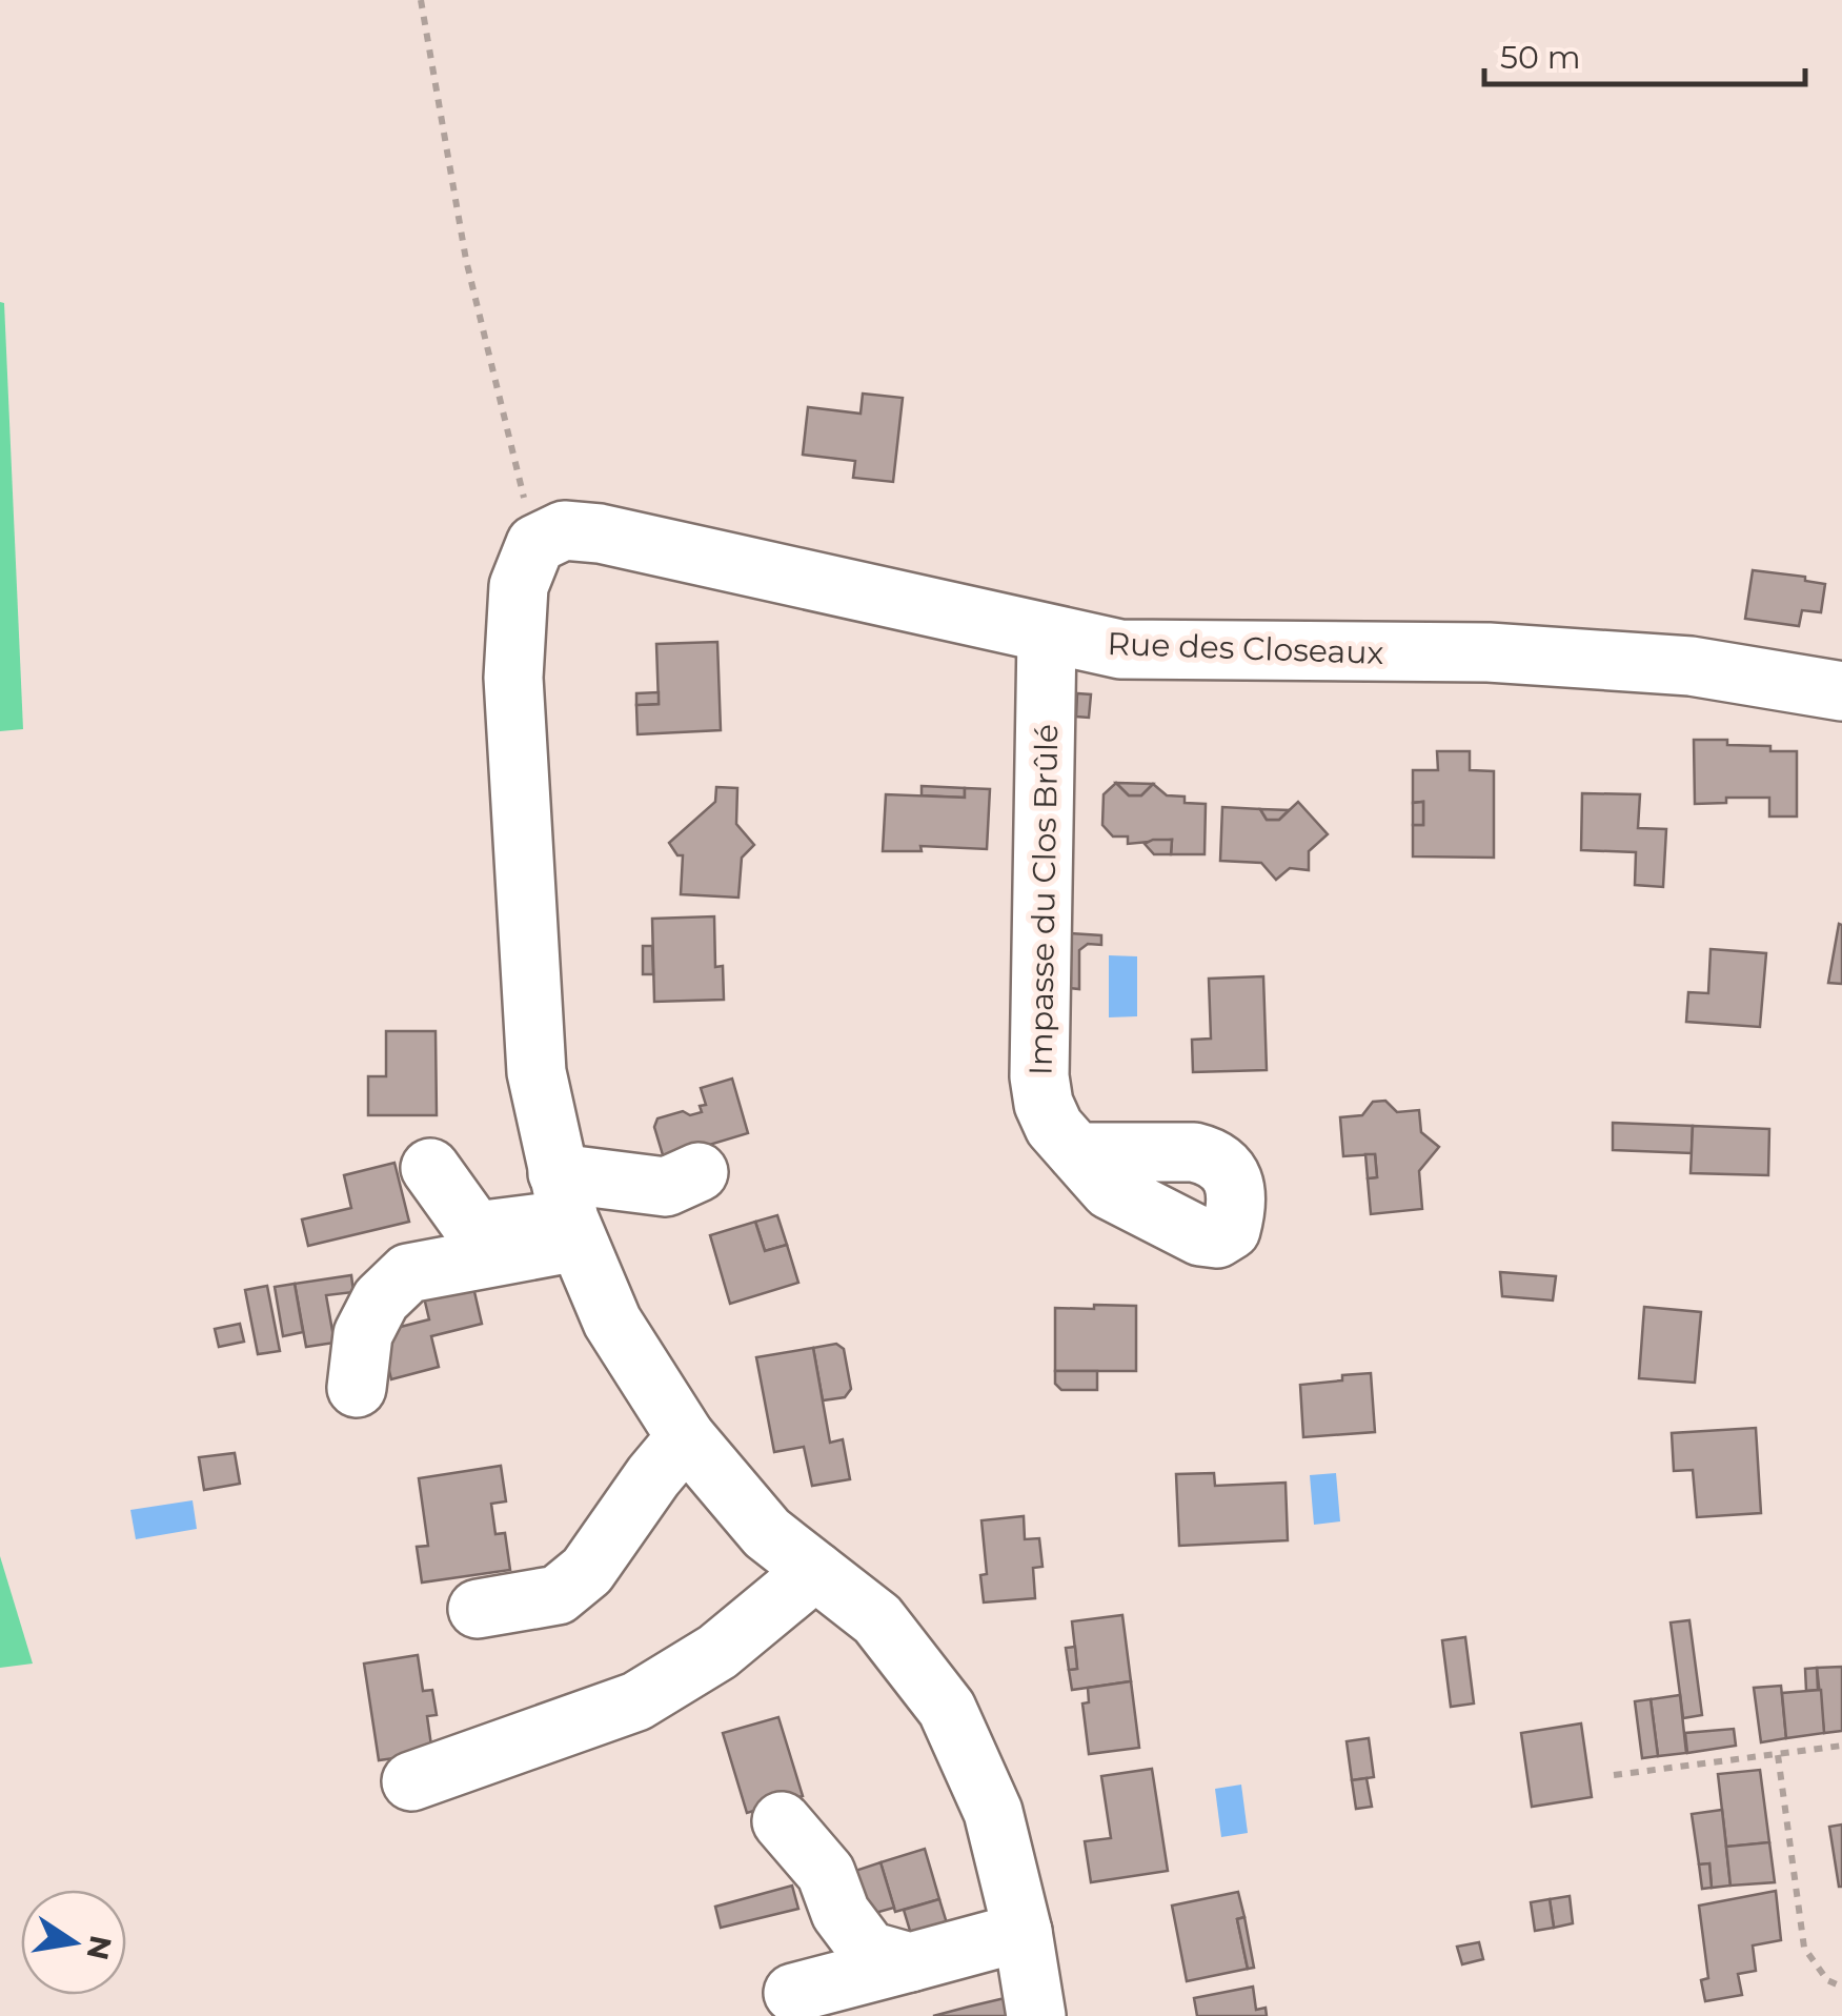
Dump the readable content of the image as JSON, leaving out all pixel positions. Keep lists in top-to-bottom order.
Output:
{
  "streets": {
    "street": ["Rue des Closeaux", "Impasse du Clos Brûlé"]
  },
  "crossings": [
    ["Rue des Closeaux", "Impasse du Clos Brûlé"]
  ],
  "scale_bar": "50 m",
  "north": "right"
}
